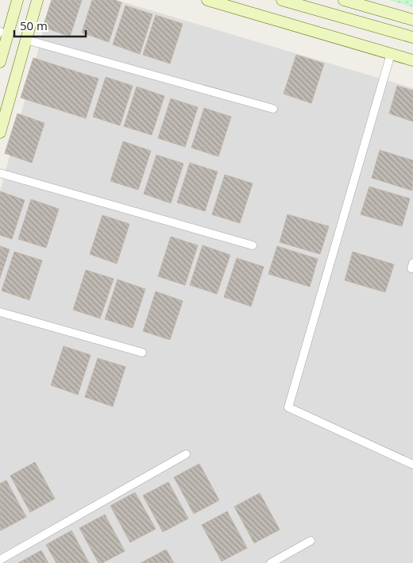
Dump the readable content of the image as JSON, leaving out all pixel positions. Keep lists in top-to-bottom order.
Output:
{
  "scale_bar": "50 m"
}
